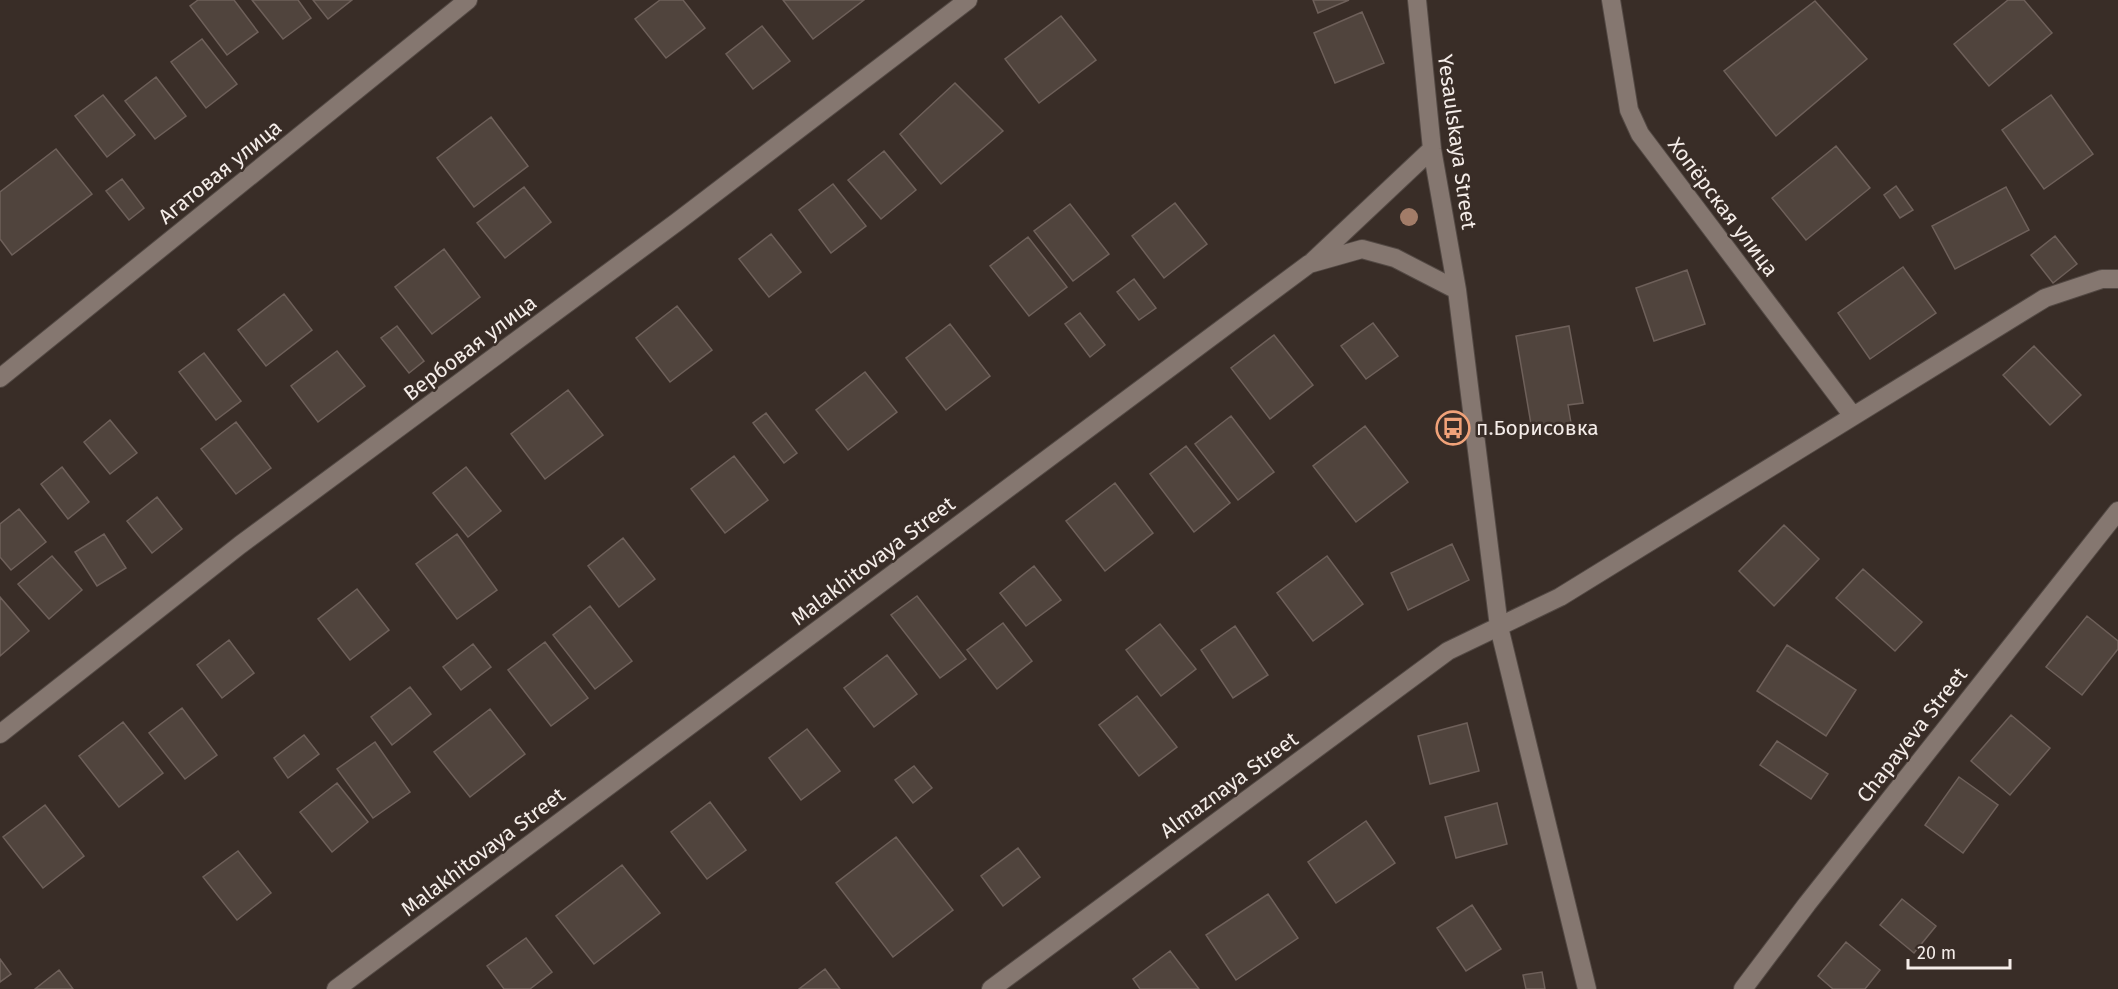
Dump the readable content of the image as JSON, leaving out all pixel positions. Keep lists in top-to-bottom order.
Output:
{
  "streets": {
    "street": [
      "Yesaulskaya Street",
      "Агатовая улица",
      "Хопёрская улица",
      "Вербовая улица",
      "Malakhitovaya Street",
      "Chapayeva Street",
      "Almaznaya Street"
    ]
  },
  "crossings": [
    ["Yesaulskaya Street", "Malakhitovaya Street"],
    ["Yesaulskaya Street", "Almaznaya Street"],
    ["Хопёрская улица", "Almaznaya Street"]
  ],
  "places": {
    "bus stop": ["п.Борисовка"]
  },
  "scale_bar": "20 m"
}
